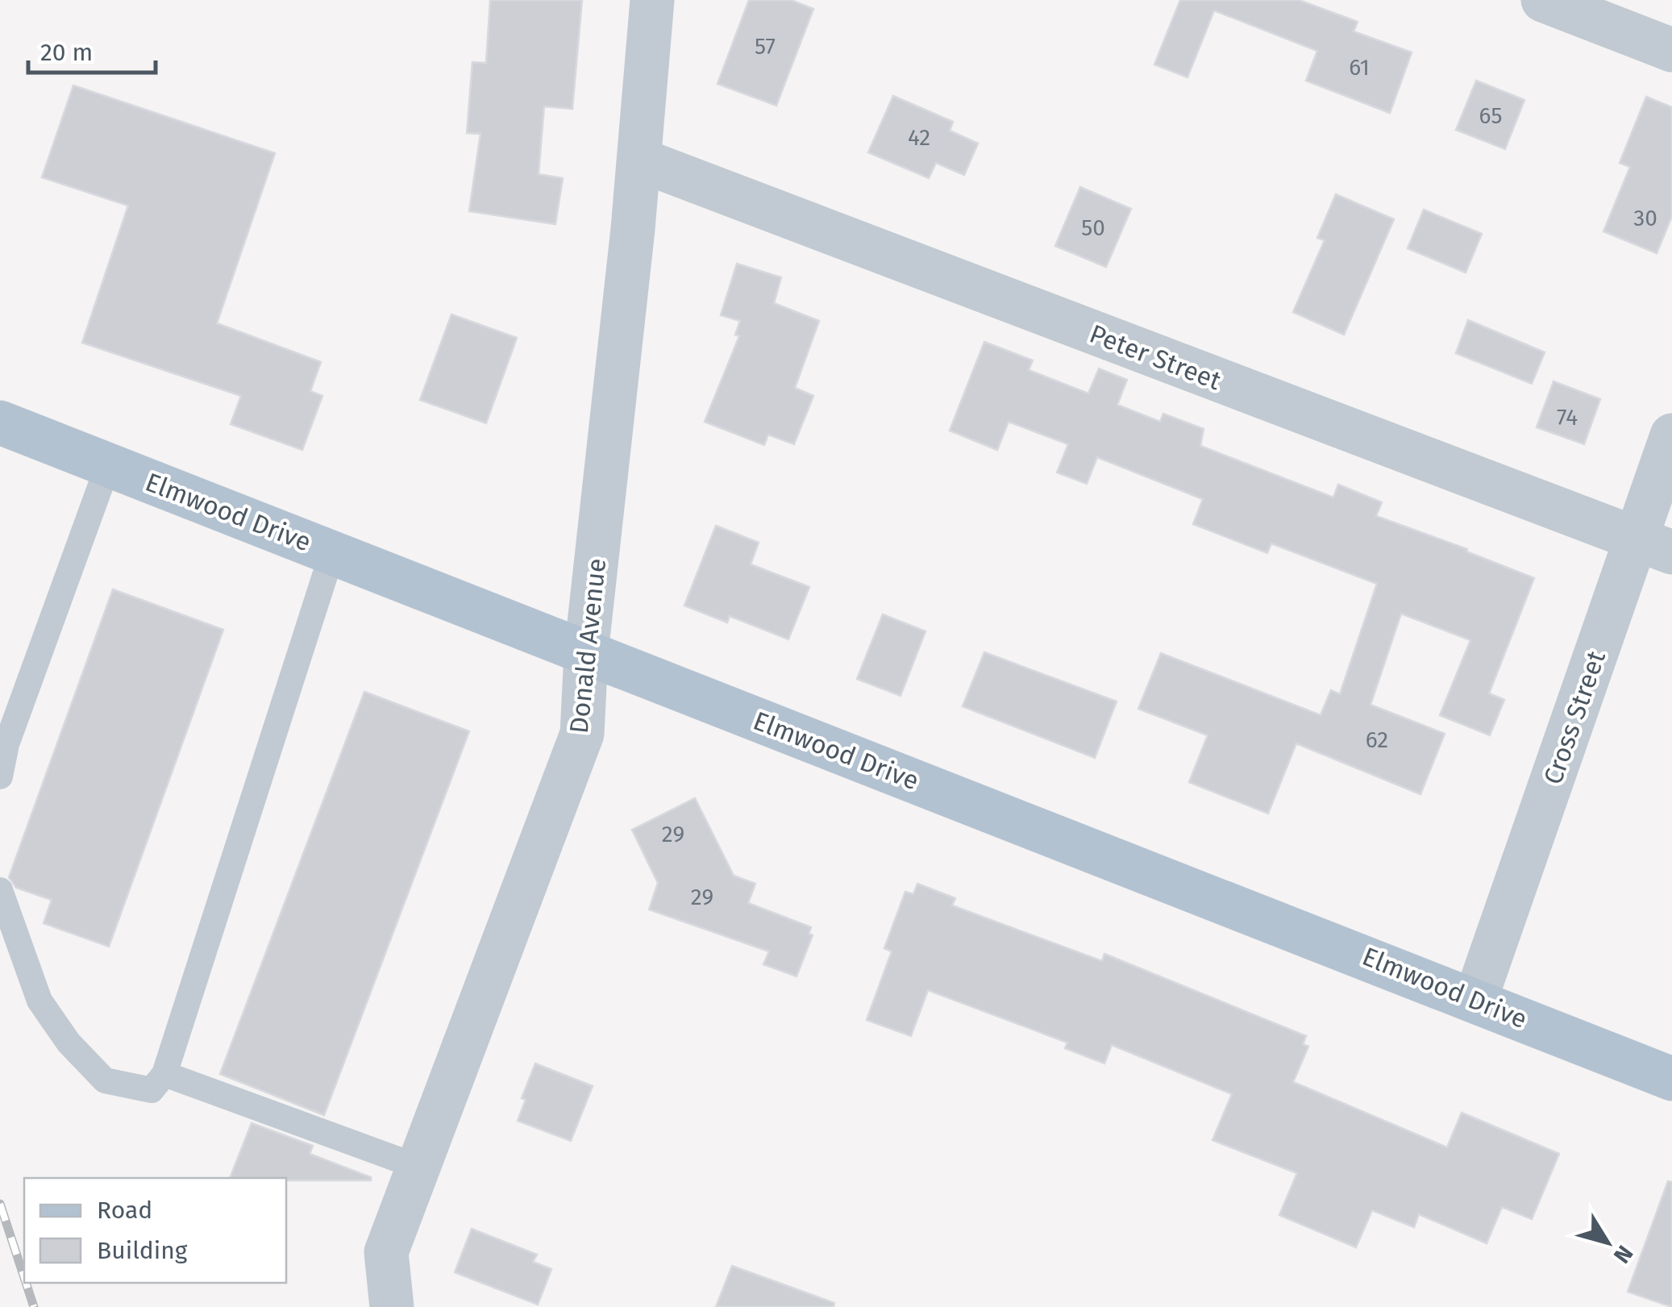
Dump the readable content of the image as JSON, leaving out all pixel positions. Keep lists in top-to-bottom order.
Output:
{
  "streets": {
    "main road": ["Elmwood Drive"],
    "street": ["Peter Street", "Donald Avenue", "Cross Street"]
  },
  "crossings": [
    ["Peter Street", "Donald Avenue"],
    ["Peter Street", "Cross Street"],
    ["Elmwood Drive", "Donald Avenue"],
    ["Elmwood Drive", "Cross Street"]
  ],
  "house_numbers": [
    "57",
    "61",
    "65",
    "42",
    "30",
    "50",
    "74",
    "62",
    "29",
    "29"
  ],
  "legend": ["Road", "Building"],
  "scale_bar": "20 m",
  "north": "bottom right"
}
